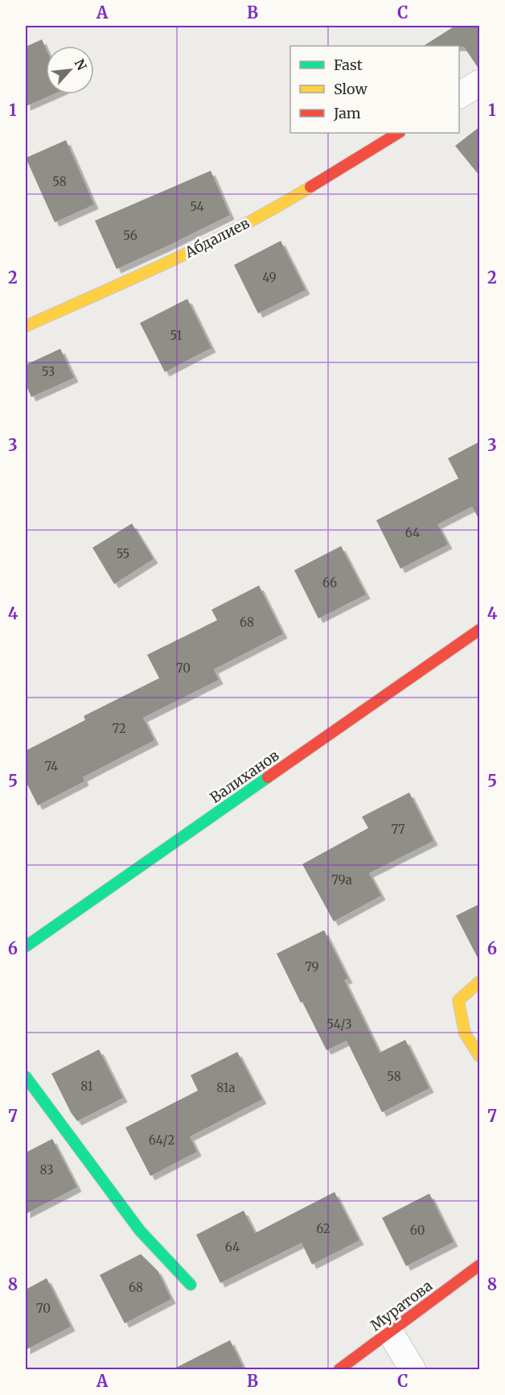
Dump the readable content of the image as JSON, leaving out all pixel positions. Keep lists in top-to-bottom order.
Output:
{
  "streets": {
    "street": ["Абдалиев", "Валиханов", "Муратова"]
  },
  "house_numbers": [
    "58",
    "54",
    "56",
    "49",
    "51",
    "53",
    "64",
    "55",
    "66",
    "68",
    "70",
    "72",
    "74",
    "77",
    "79а",
    "79",
    "54/3",
    "58",
    "81",
    "81а",
    "64/2",
    "83",
    "62",
    "60",
    "64",
    "68",
    "70"
  ],
  "legend": ["Fast", "Slow", "Jam"],
  "north": "top right",
  "grid": {
    "columns": ["A", "B", "C"],
    "rows": [
      "1",
      "2",
      "3",
      "4",
      "5",
      "6",
      "7",
      "8"
    ]
  }
}
